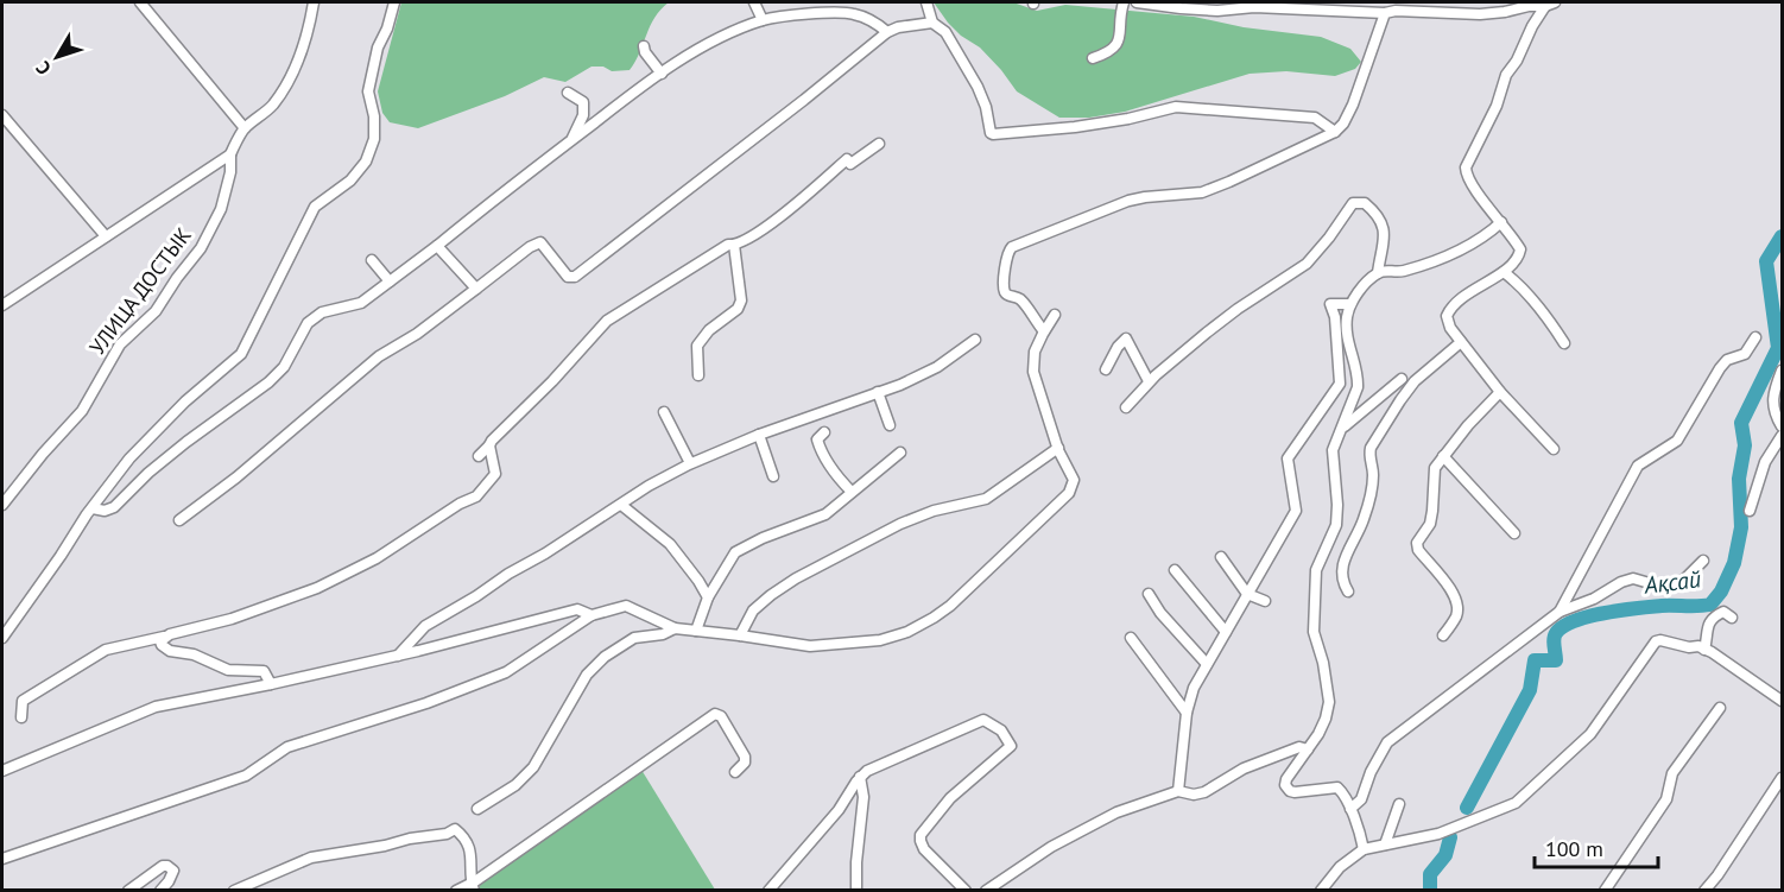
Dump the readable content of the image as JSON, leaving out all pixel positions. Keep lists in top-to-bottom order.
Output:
{
  "streets": {
    "street": ["УЛИЦА ДОСТЫК"]
  },
  "water": ["Ақсай"],
  "scale_bar": "100 m",
  "north": "bottom left"
}
